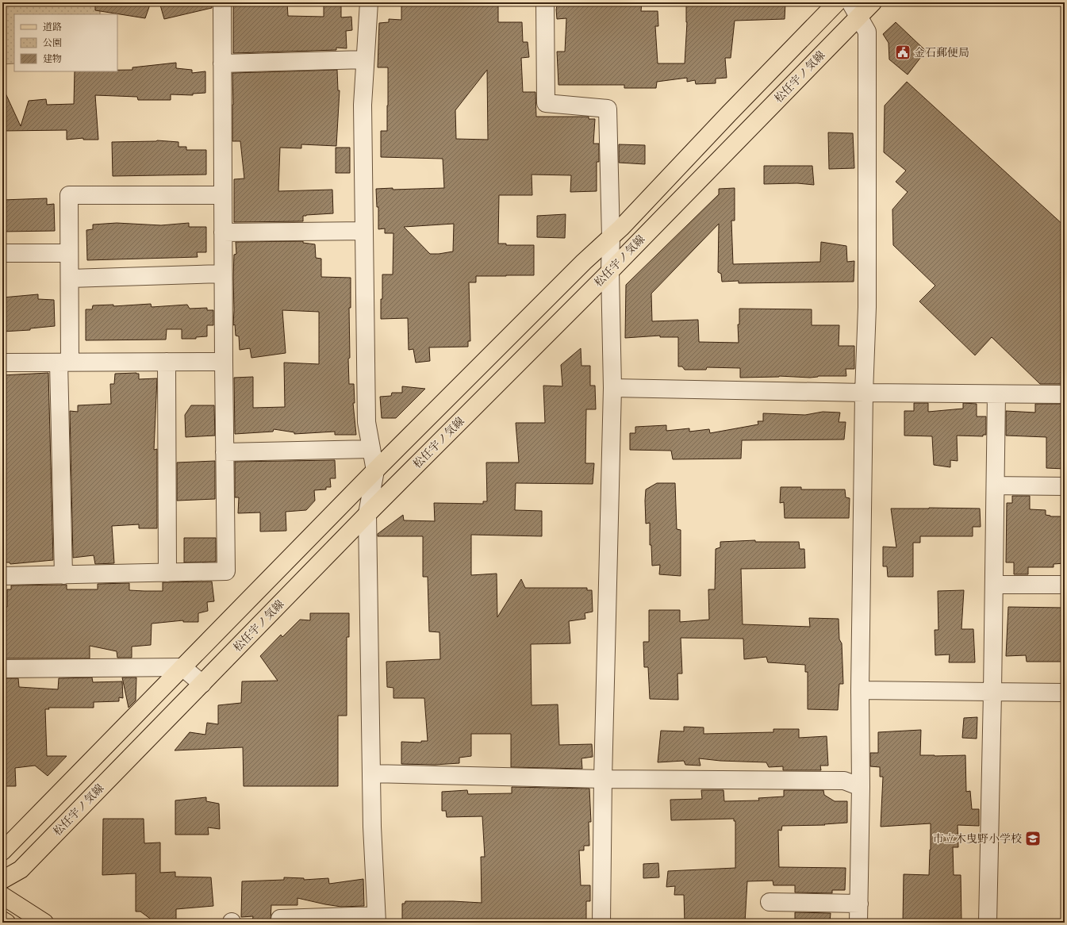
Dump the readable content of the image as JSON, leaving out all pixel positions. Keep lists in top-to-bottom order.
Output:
{
  "streets": {
    "main road": ["松任宇ノ気線"]
  },
  "places": {
    "public building": ["金石郵便局"],
    "school or university": ["市立木曳野小学校"]
  },
  "legend": ["道路", "公園", "建物"]
}
